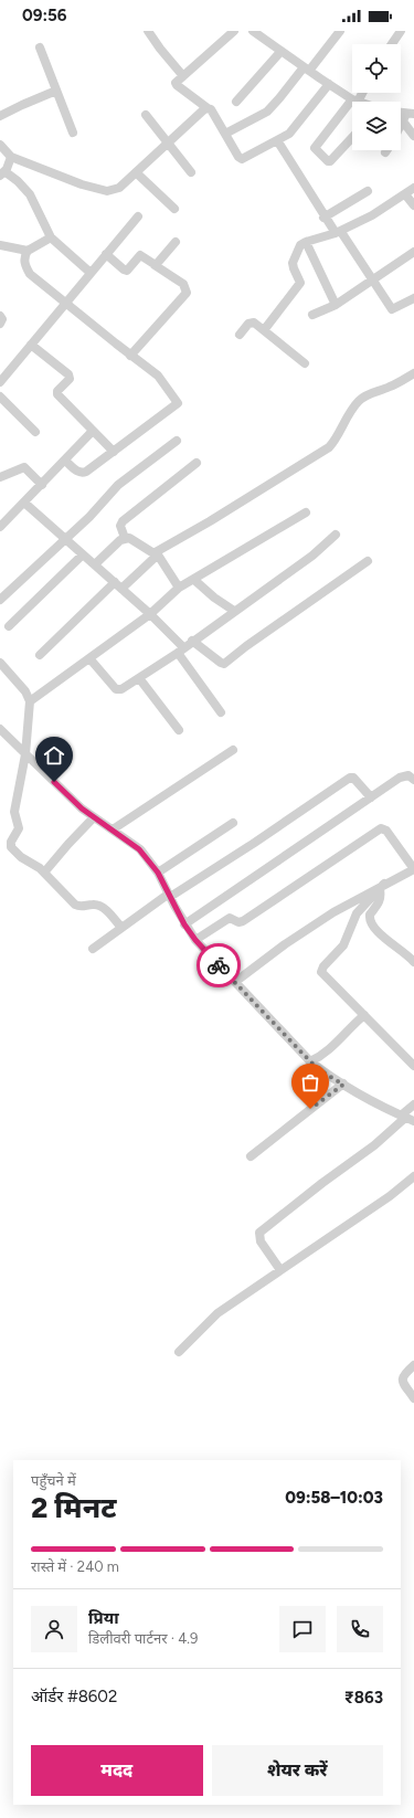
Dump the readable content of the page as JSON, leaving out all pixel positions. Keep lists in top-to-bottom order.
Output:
{
  "page": {
    "status": "09:56",
    "heading": ["2 मिनट", "पहुँचने में", "09:58–10:03"],
    "panel": [
      "प्रिया",
      "डिलीवरी पार्टनर · 4.9",
      "ऑर्डर #8602",
      "₹863"
    ],
    "bar": "रास्ते में · 240 m",
    "buttons": ["मदद", "शेयर करें"]
  }
}
